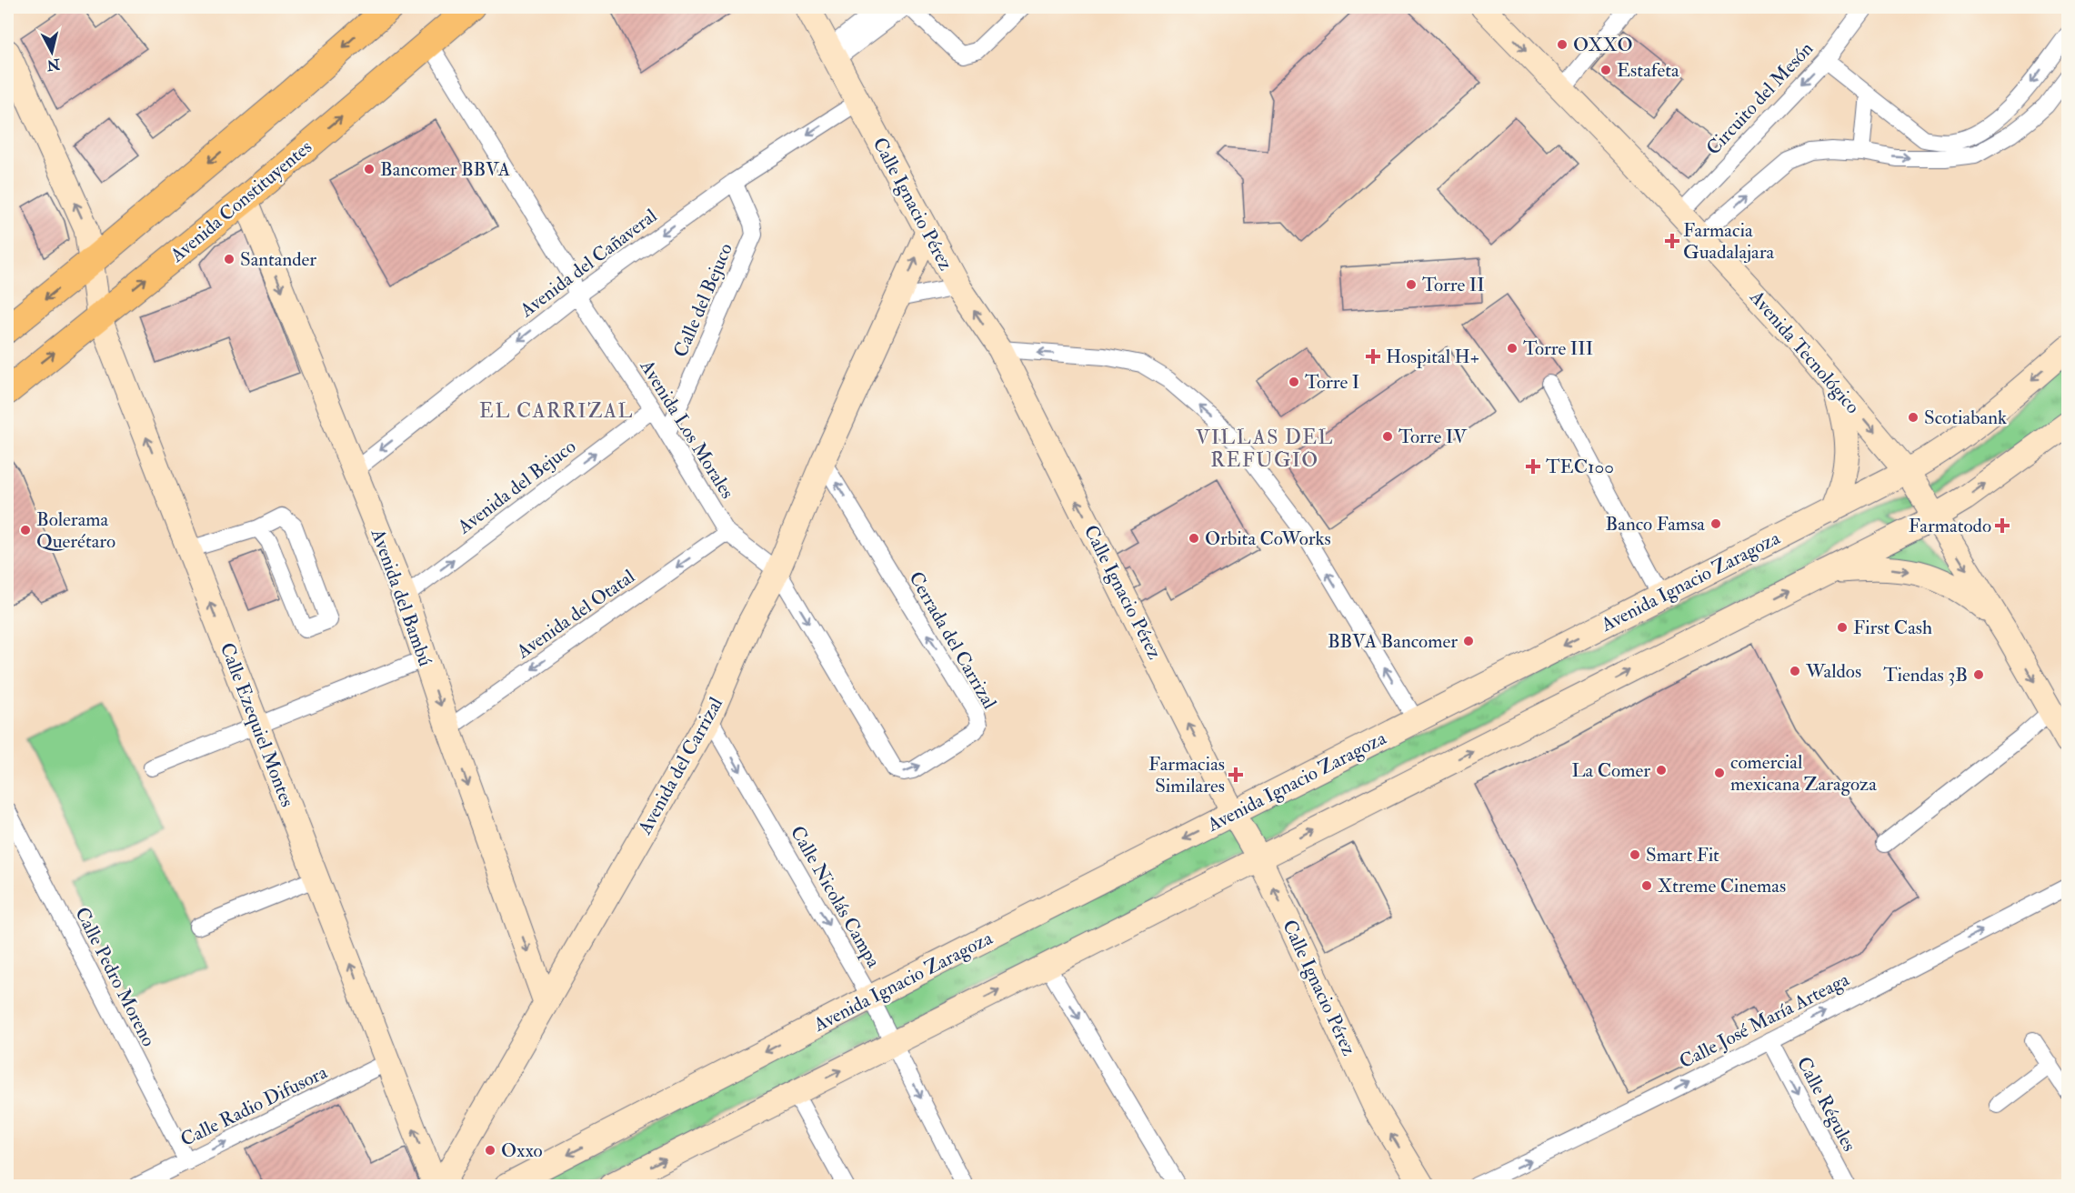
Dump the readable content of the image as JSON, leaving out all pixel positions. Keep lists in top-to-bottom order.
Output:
{
  "streets": {
    "main road": [
      "Avenida Constituyentes",
      "Calle Ignacio Pérez",
      "Avenida Tecnológico",
      "Avenida Ignacio Zaragoza",
      "Avenida del Bambú",
      "Calle Ezequiel Montes",
      "Avenida del Carrizal"
    ],
    "street": [
      "Circuito del Mesón",
      "Avenida del Cañaveral",
      "Calle del Bejuco",
      "Avenida Los Morales",
      "Avenida del Bejuco",
      "Avenida del Otatal",
      "Cerrada del Carrizal",
      "Calle Nicolás Campa",
      "Calle Pedro Moreno",
      "Calle José María Arteaga",
      "Calle Régules",
      "Calle Radio Difusora"
    ]
  },
  "crossings": [
    ["Circuito del Mesón", "Avenida Tecnológico"],
    ["Avenida Constituyentes", "Avenida Los Morales"],
    ["Avenida Constituyentes", "Avenida del Bambú"],
    ["Avenida Constituyentes", "Calle Ezequiel Montes"],
    ["Calle Ignacio Pérez", "Avenida del Cañaveral"],
    ["Calle Ignacio Pérez", "Avenida Ignacio Zaragoza"],
    ["Calle Ignacio Pérez", "Avenida del Carrizal"],
    ["Avenida del Cañaveral", "Calle del Bejuco"],
    ["Avenida del Cañaveral", "Avenida Los Morales"],
    ["Avenida del Cañaveral", "Avenida del Bambú"],
    ["Calle del Bejuco", "Avenida Los Morales"],
    ["Avenida Tecnológico", "Avenida Ignacio Zaragoza"],
    ["Avenida Los Morales", "Avenida del Bejuco"],
    ["Avenida Los Morales", "Avenida del Otatal"],
    ["Avenida Los Morales", "Cerrada del Carrizal"],
    ["Avenida Los Morales", "Avenida del Carrizal"],
    ["Avenida del Bejuco", "Avenida del Bambú"],
    ["Avenida Ignacio Zaragoza", "Calle Nicolás Campa"],
    ["Avenida del Bambú", "Avenida del Otatal"],
    ["Avenida del Bambú", "Avenida del Carrizal"],
    ["Cerrada del Carrizal", "Avenida del Carrizal"],
    ["Calle Ezequiel Montes", "Calle Radio Difusora"],
    ["Avenida del Carrizal", "Calle Nicolás Campa"],
    ["Calle Pedro Moreno", "Calle Radio Difusora"],
    ["Calle José María Arteaga", "Calle Régules"]
  ],
  "one_way": [
    "Calle Ignacio Pérez",
    "Avenida del Cañaveral",
    "Avenida Tecnológico",
    "Avenida del Bejuco",
    "Avenida del Bambú",
    "Avenida del Otatal",
    "Calle Ezequiel Montes",
    "Calle Nicolás Campa",
    "Calle José María Arteaga",
    "Calle Régules",
    "Calle Radio Difusora"
  ],
  "districts": ["EL CARRIZAL", "VILLAS DEL REFUGIO"],
  "places": {
    "other": [
      "OXXO",
      "Estafeta",
      "Bancomer BBVA",
      "Santander",
      "Torre II",
      "Torre III",
      "Torre I",
      "Scotiabank",
      "Torre IV",
      "Banco Famsa",
      "Bolerama Querétaro",
      "Orbita CoWorks",
      "First Cash",
      "BBVA Bancomer",
      "Waldos",
      "Tiendas 3B",
      "La Comer",
      "comercial mexicana Zaragoza",
      "Smart Fit",
      "Xtreme Cinemas",
      "Oxxo"
    ],
    "health": [
      "Farmacia Guadalajara",
      "Hospital H+",
      "TEC100",
      "Farmatodo",
      "Farmacias Similares"
    ]
  },
  "north": "bottom"
}
